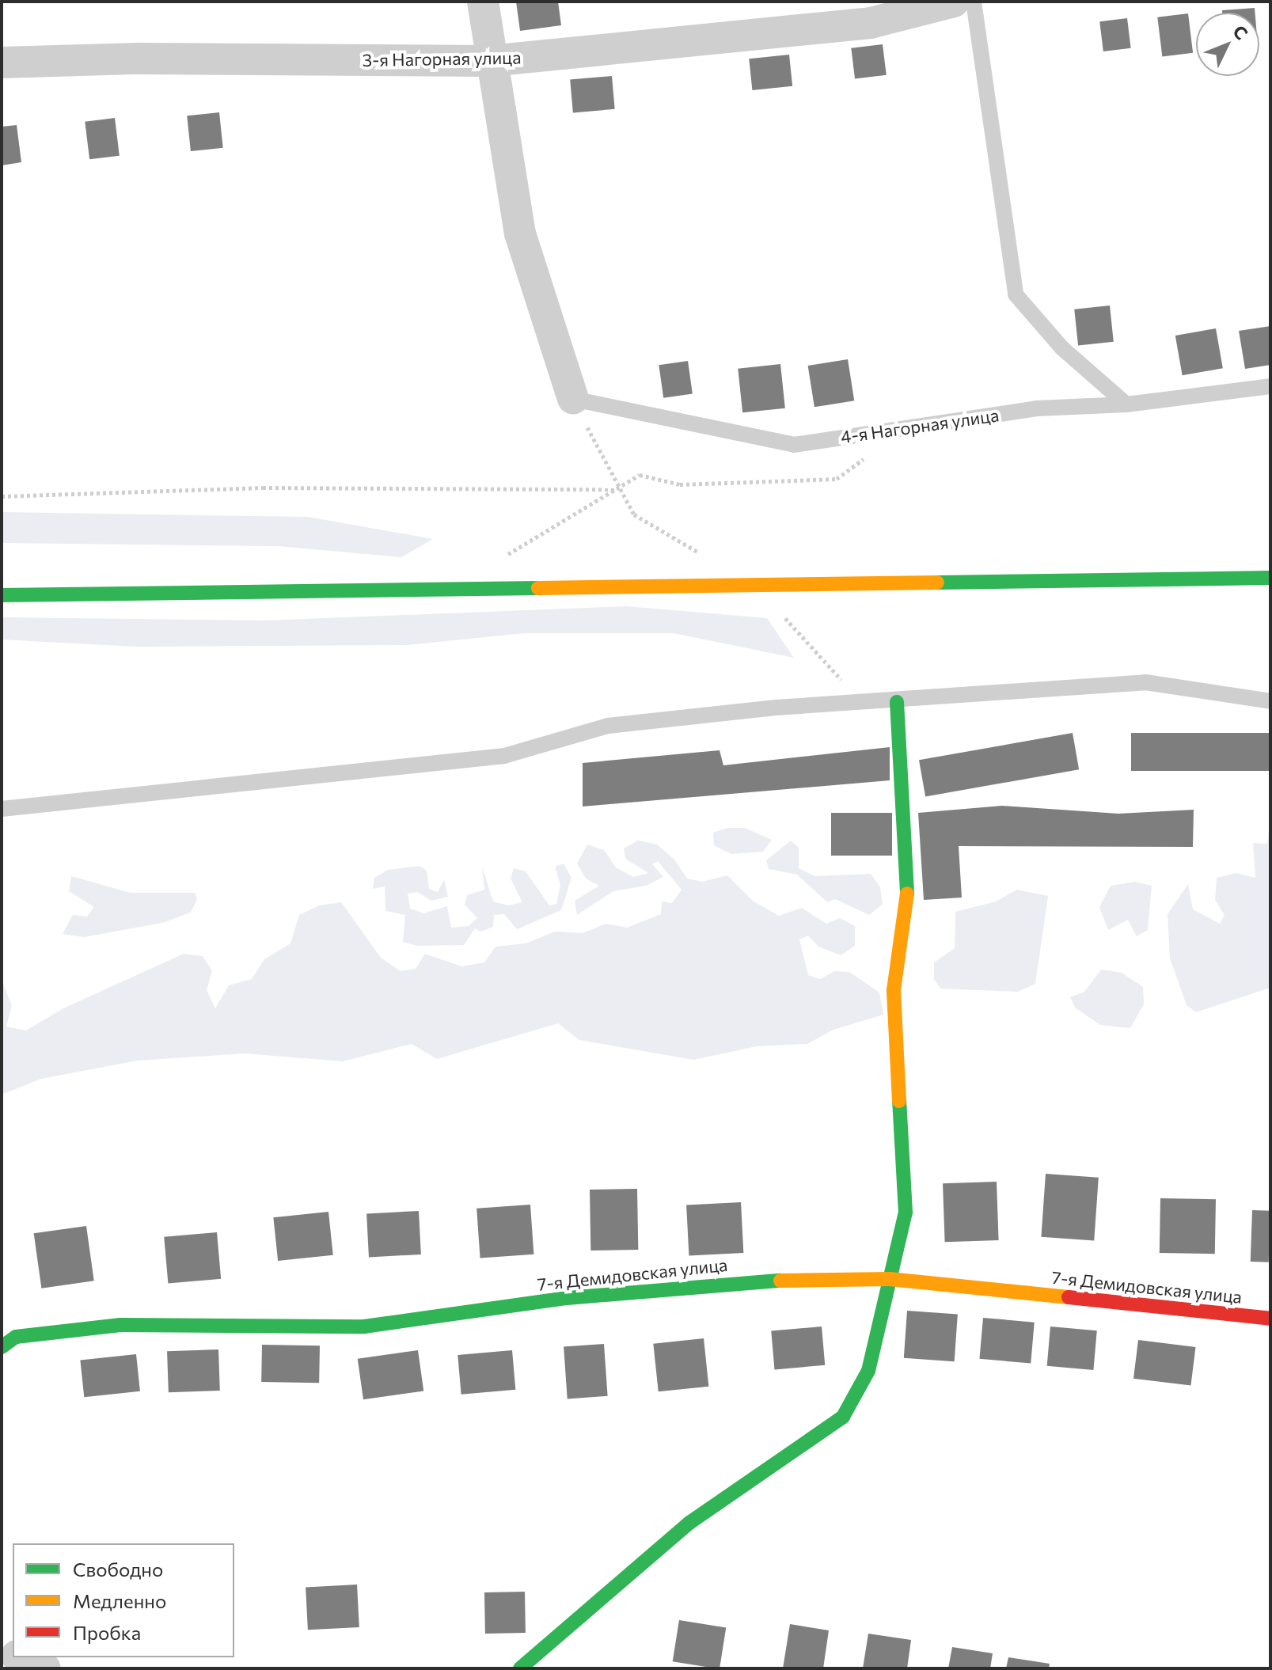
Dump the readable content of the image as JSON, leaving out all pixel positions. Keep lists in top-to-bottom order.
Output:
{
  "streets": {
    "street": ["3-я Нагорная улица", "7-я Демидовская улица"],
    "lane": ["4-я Нагорная улица"]
  },
  "legend": ["Свободно", "Медленно", "Пробка"],
  "north": "top right"
}
